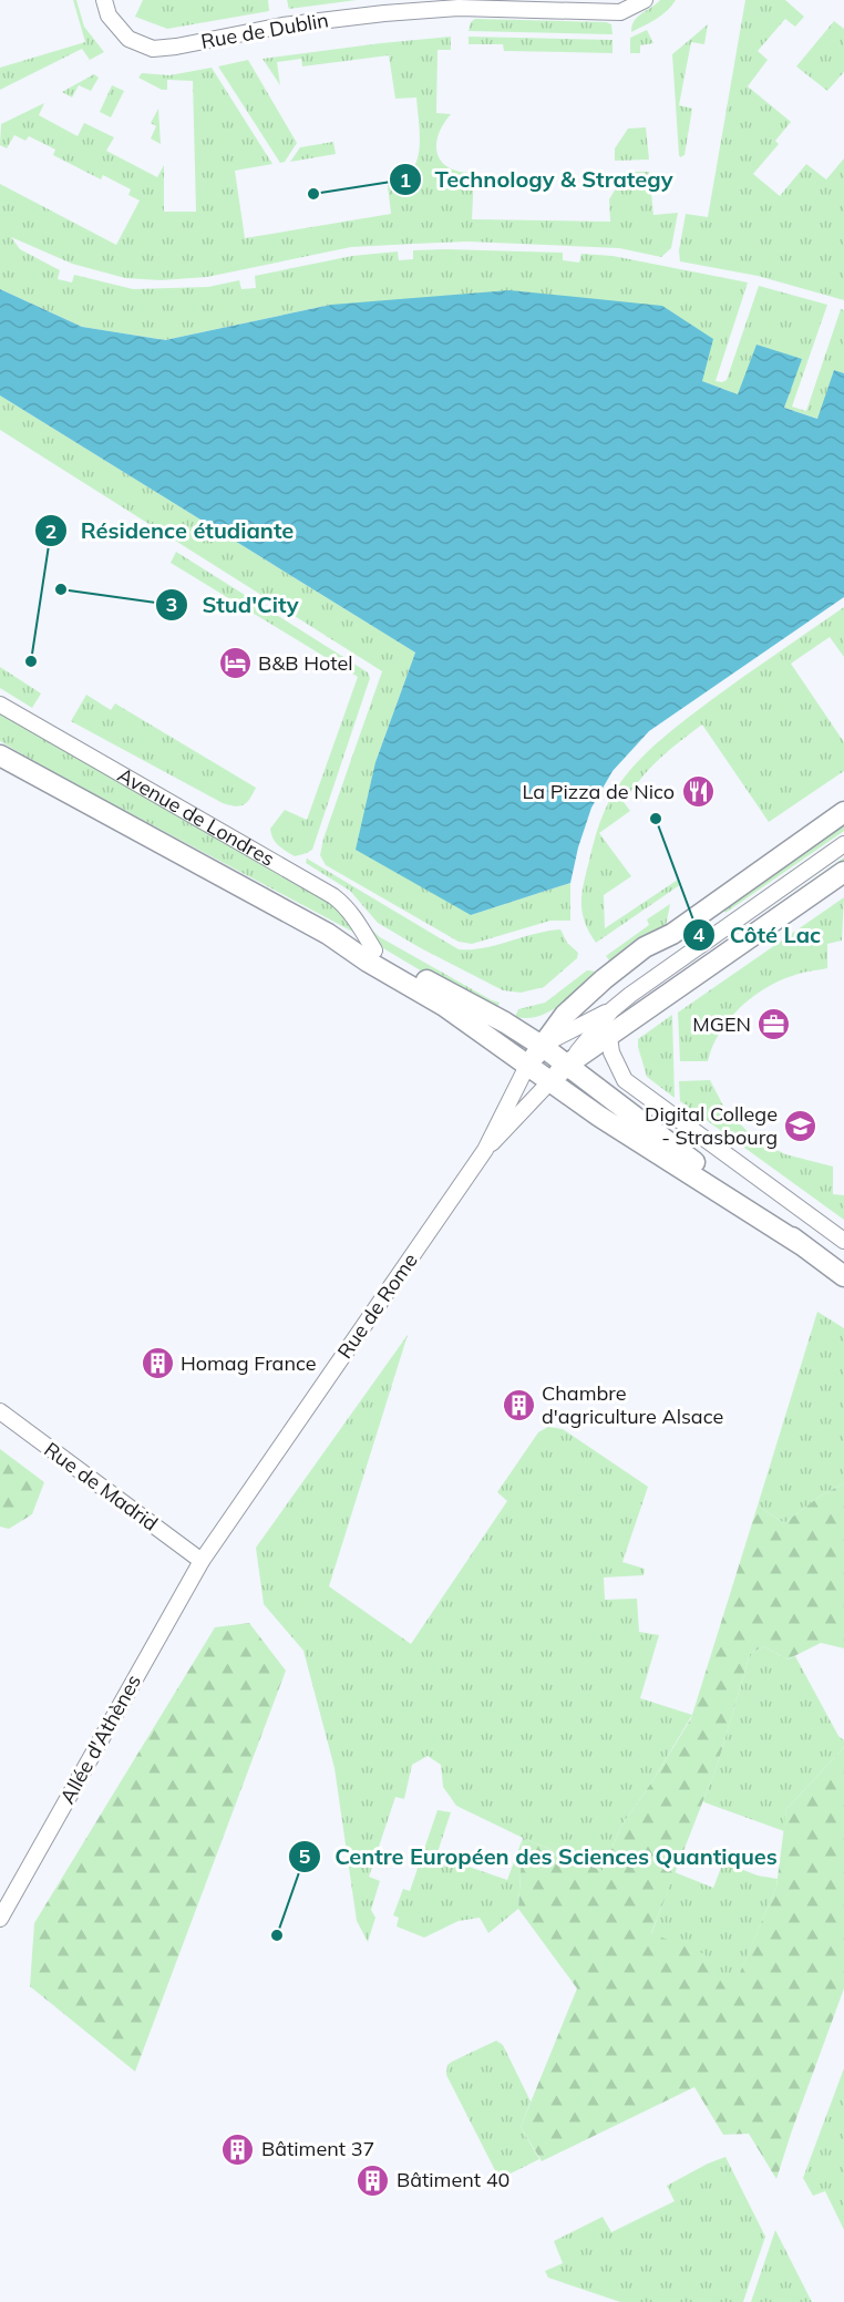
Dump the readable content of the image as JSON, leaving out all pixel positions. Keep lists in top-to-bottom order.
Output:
{
  "streets": {
    "street": [
      "Rue de Dublin",
      "Avenue de Londres",
      "Rue de Rome",
      "Rue de Madrid",
      "Allée d'Athènes"
    ]
  },
  "crossings": [
    ["Avenue de Londres", "Rue de Rome"],
    ["Rue de Rome", "Rue de Madrid"],
    ["Rue de Rome", "Allée d'Athènes"],
    ["Rue de Madrid", "Allée d'Athènes"]
  ],
  "places": {
    "other": [
      "Technology & Strategy",
      "Stud'City",
      "Résidence étudiante",
      "Côté Lac",
      "Centre Européen des Sciences Quantiques"
    ],
    "hotel": ["B&B Hotel"],
    "restaurant": ["La Pizza de Nico"],
    "office": ["MGEN"],
    "school or university": ["Digital College - Strasbourg"],
    "building": [
      "Homag France",
      "Chambre d'agriculture Alsace",
      "Bâtiment 37",
      "Bâtiment 40"
    ]
  }
}
